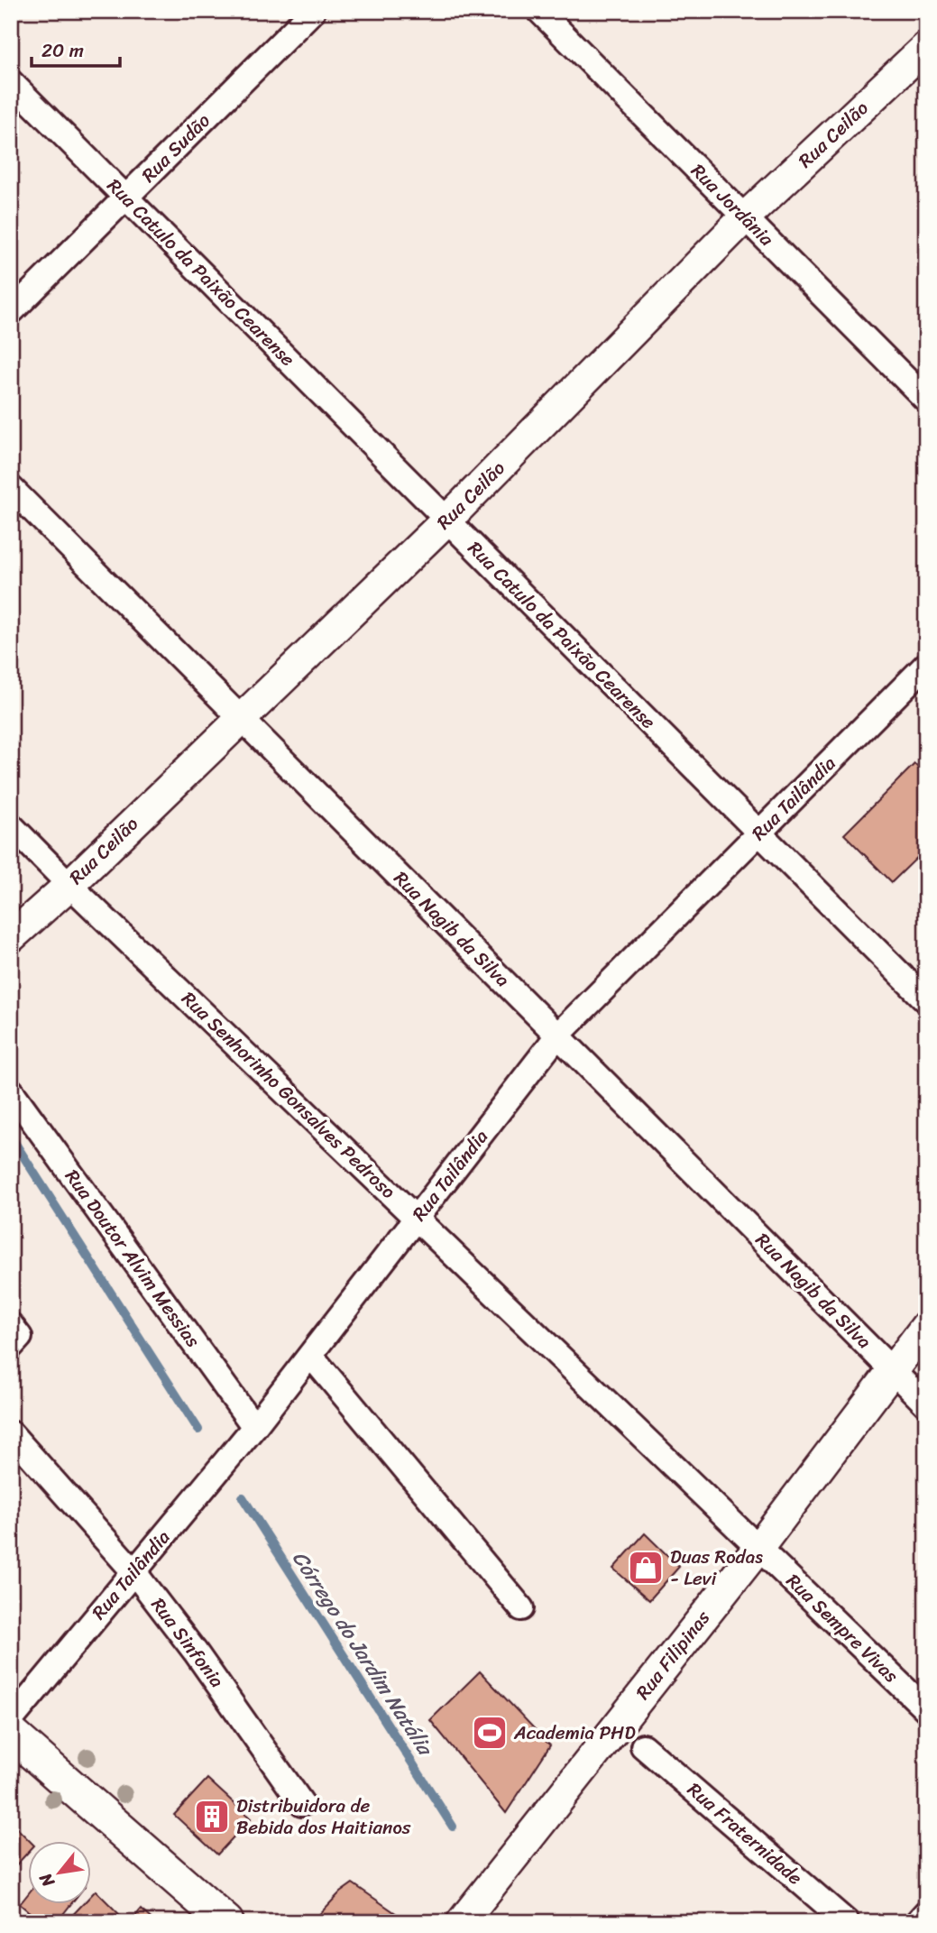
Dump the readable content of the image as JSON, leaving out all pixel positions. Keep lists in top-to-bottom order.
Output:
{
  "streets": {
    "street": [
      "Rua Ceilão",
      "Rua Sudão",
      "Rua Jordânia",
      "Rua Catulo da Paixão Cearense",
      "Rua Tailândia",
      "Rua Nagib da Silva",
      "Rua Senhorinho Gonsalves Pedroso",
      "Rua Doutor Alvim Messias",
      "Rua Sempre Vivas",
      "Rua Sinfonia",
      "Rua Filipinas",
      "Rua Fraternidade"
    ]
  },
  "crossings": [
    ["Rua Ceilão", "Rua Jordânia"],
    ["Rua Ceilão", "Rua Catulo da Paixão Cearense"],
    ["Rua Ceilão", "Rua Nagib da Silva"],
    ["Rua Ceilão", "Rua Senhorinho Gonsalves Pedroso"],
    ["Rua Sudão", "Rua Catulo da Paixão Cearense"],
    ["Rua Catulo da Paixão Cearense", "Rua Tailândia"],
    ["Rua Tailândia", "Rua Nagib da Silva"],
    ["Rua Tailândia", "Rua Senhorinho Gonsalves Pedroso"],
    ["Rua Tailândia", "Rua Doutor Alvim Messias"],
    ["Rua Tailândia", "Rua Sinfonia"],
    ["Rua Nagib da Silva", "Rua Filipinas"],
    ["Rua Senhorinho Gonsalves Pedroso", "Rua Sempre Vivas"],
    ["Rua Senhorinho Gonsalves Pedroso", "Rua Filipinas"],
    ["Rua Sempre Vivas", "Rua Filipinas"]
  ],
  "water": ["Córrego do Jardim Natália"],
  "places": {
    "shop": ["Duas Rodas - Levi"],
    "sports": ["Academia PHD"],
    "building": ["Distribuidora de Bebida dos Haitianos"]
  },
  "scale_bar": "20 m",
  "north": "bottom left"
}
